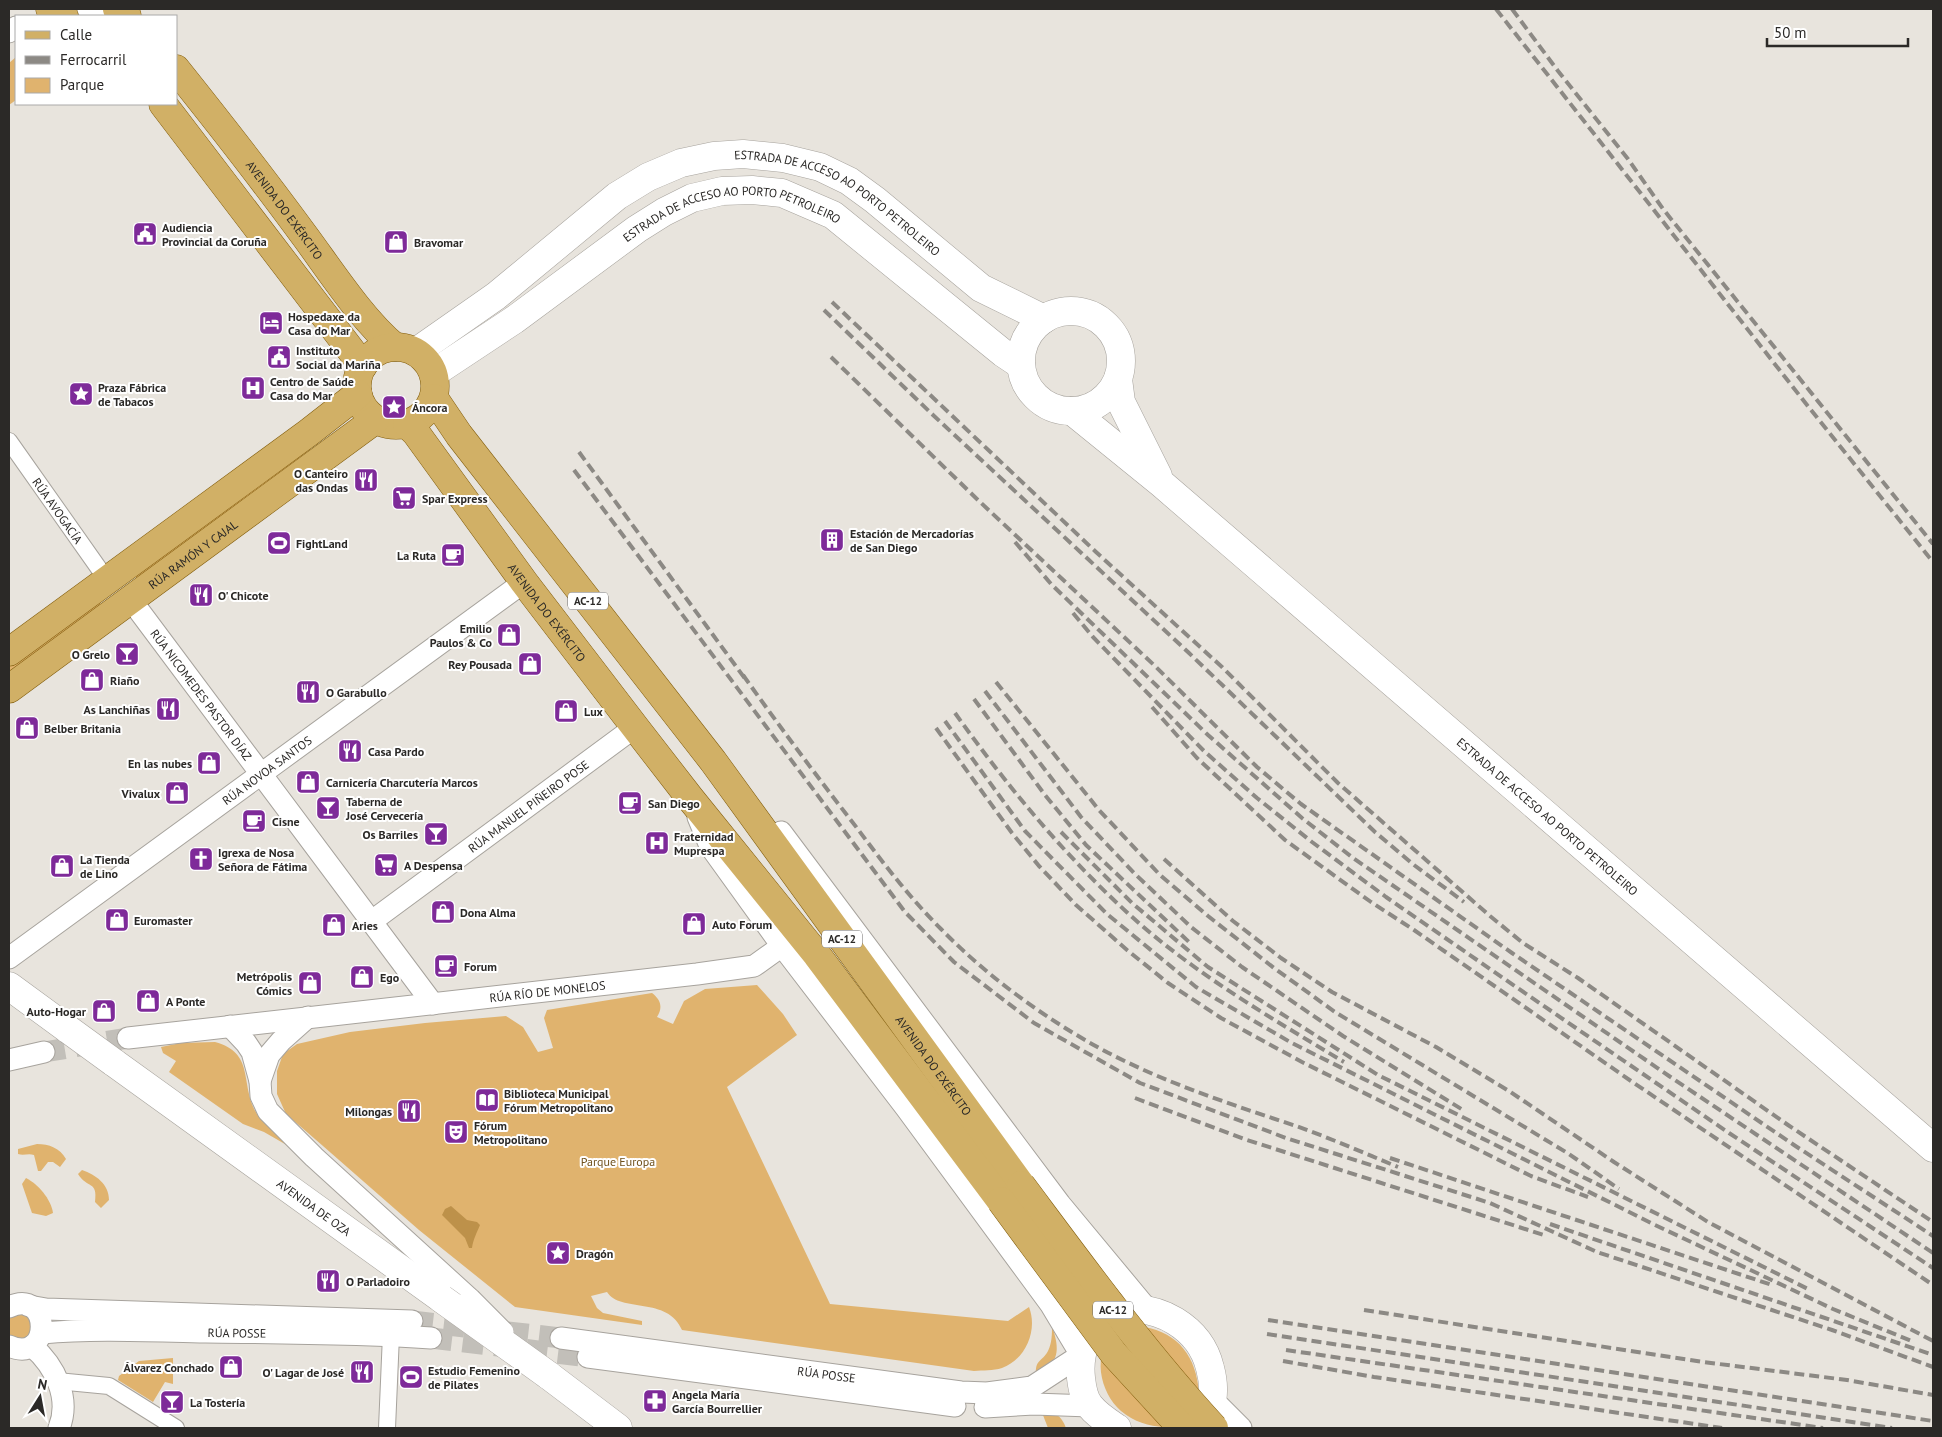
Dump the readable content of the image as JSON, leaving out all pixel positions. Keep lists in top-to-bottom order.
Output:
{
  "streets": {
    "main road": [
      "ESTRADA DE ACCESO AO PORTO PETROLEIRO",
      "AVENIDA DO EXÉRCITO",
      "RÚA RAMÓN Y CAJAL",
      "AC-12",
      "AVENIDA DE OZA"
    ],
    "street": [
      "RÚA AVOGACÍA",
      "RÚA NICOMEDES PASTOR DÍAZ",
      "RÚA NOVOA SANTOS",
      "RÚA MANUEL PIÑEIRO POSE",
      "RÚA RÍO DE MONELOS",
      "RÚA POSSE"
    ]
  },
  "crossings": [
    ["ESTRADA DE ACCESO AO PORTO PETROLEIRO", "AVENIDA DO EXÉRCITO"],
    ["ESTRADA DE ACCESO AO PORTO PETROLEIRO", "RÚA RAMÓN Y CAJAL"],
    ["AVENIDA DO EXÉRCITO", "RÚA RAMÓN Y CAJAL"],
    ["AVENIDA DO EXÉRCITO", "RÚA NOVOA SANTOS"],
    ["AVENIDA DO EXÉRCITO", "RÚA MANUEL PIÑEIRO POSE"],
    ["AVENIDA DO EXÉRCITO", "RÚA RÍO DE MONELOS"],
    ["AVENIDA DO EXÉRCITO", "RÚA POSSE"],
    ["RÚA RAMÓN Y CAJAL", "RÚA NICOMEDES PASTOR DÍAZ"],
    ["RÚA NICOMEDES PASTOR DÍAZ", "RÚA NOVOA SANTOS"],
    ["RÚA NICOMEDES PASTOR DÍAZ", "RÚA MANUEL PIÑEIRO POSE"],
    ["RÚA NICOMEDES PASTOR DÍAZ", "RÚA RÍO DE MONELOS"]
  ],
  "parks": ["Parque Europa"],
  "places": {
    "public building": ["Audiencia Provincial da Coruña", "Instituto Social da Mariña"],
    "shop": [
      "Bravomar",
      "Emilio Paulos & Co",
      "Rey Pousada",
      "Riaño",
      "Lux",
      "Belber Britania",
      "En las nubes",
      "Carnicería Charcutería Marcos",
      "Vivalux",
      "La Tienda de Lino",
      "Dona Alma",
      "Euromaster",
      "Auto Forum",
      "Aries",
      "Ego",
      "Metrópolis Cómics",
      "A Ponte",
      "Auto-Hogar",
      "Álvarez Conchado"
    ],
    "hotel": ["Hospedaxe da Casa do Mar"],
    "hospital": ["Centro de Saúde Casa do Mar", "Fraternidad Muprespa"],
    "place": ["Praza Fábrica de Tabacos", "Áncora", "Dragón"],
    "restaurant": [
      "O Canteiro das Ondas",
      "O' Chicote",
      "O Garabullo",
      "As Lanchiñas",
      "Casa Pardo",
      "Milongas",
      "O Parladoiro",
      "O' Lagar de José"
    ],
    "supermarket": ["Spar Express", "A Despensa"],
    "building": ["Estación de Mercadorías de San Diego"],
    "sports": ["FightLand", "Estudio Femenino de Pilates"],
    "cafe": [
      "La Ruta",
      "San Diego",
      "Cisne",
      "Forum"
    ],
    "bar": [
      "O Grelo",
      "Taberna de José Cervecería",
      "Os Barriles",
      "La Tostería"
    ],
    "church": ["Igrexa de Nosa Señora de Fátima"],
    "library": ["Biblioteca Municipal Fórum Metropolitano"],
    "theatre": ["Fórum Metropolitano"],
    "pharmacy": ["Angela María García Bourrellier"]
  },
  "legend": ["Calle", "Ferrocarril", "Parque"],
  "scale_bar": "50 m",
  "north": "top"
}
